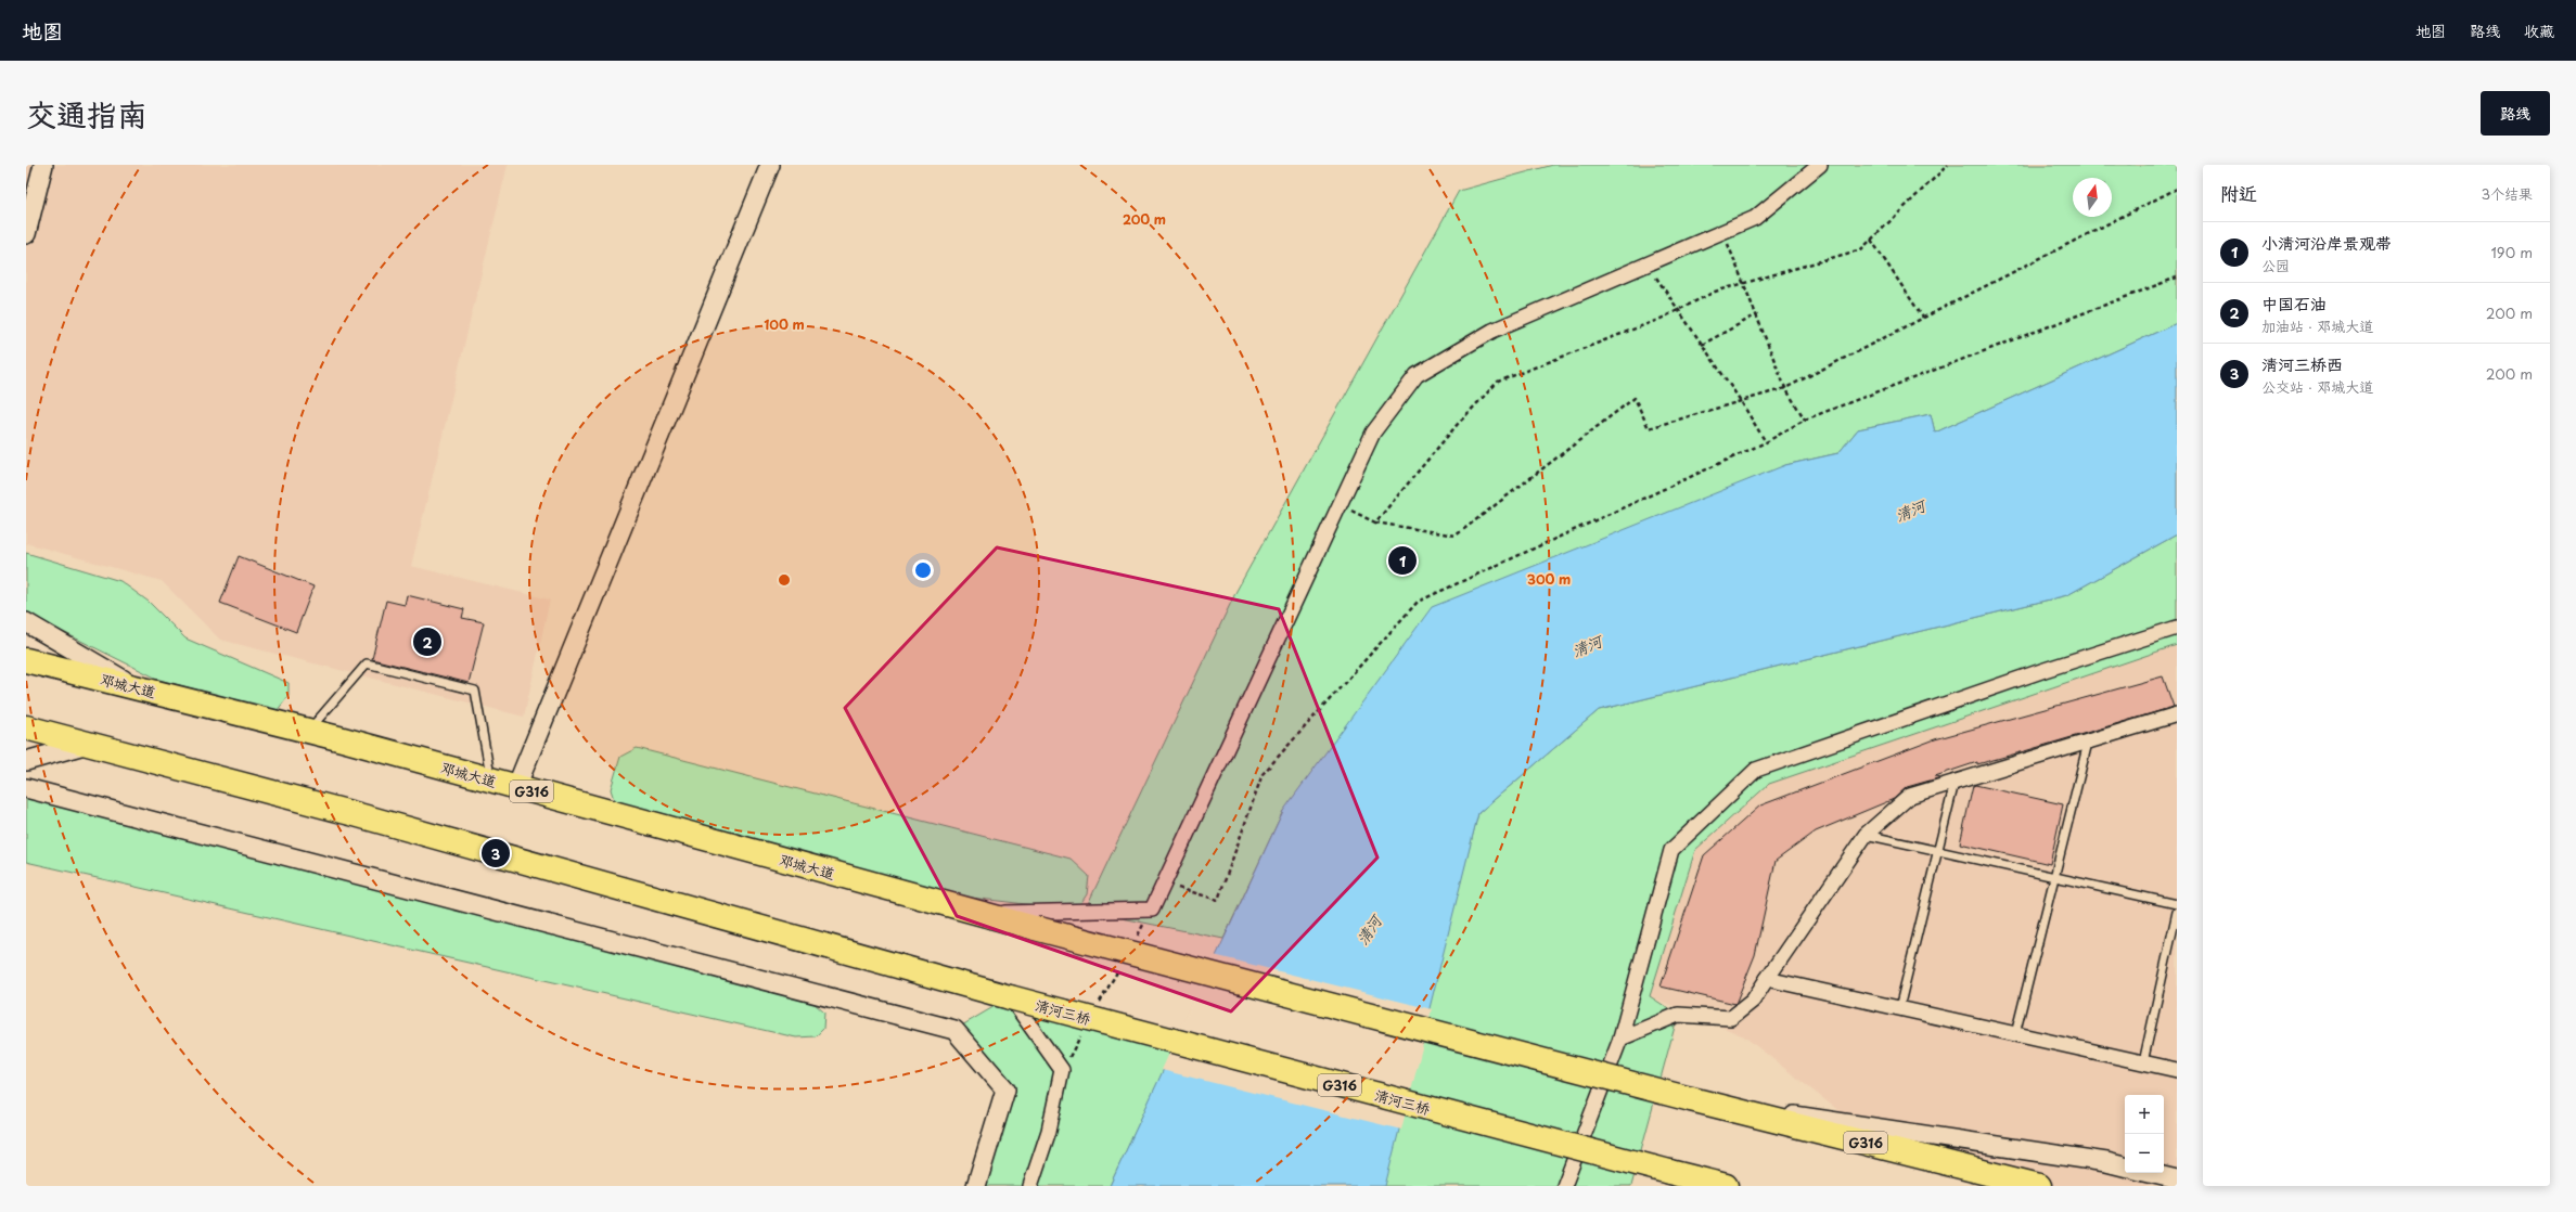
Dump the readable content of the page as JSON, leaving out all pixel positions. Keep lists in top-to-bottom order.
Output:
{
  "streets": {
    "highway": ["邓城大道", "G316", "清河三桥"]
  },
  "crossings": [
    ["邓城大道", "G316"],
    ["G316", "清河三桥"]
  ],
  "water": ["清河"],
  "north": "top",
  "page": {
    "header": "地图",
    "nav": ["地图", "路线", "收藏"],
    "title": "交通指南",
    "buttons": "路线",
    "heading": ["附近", "3个结果"],
    "list": [
      {
        "mark": "1",
        "name": "小清河沿岸景观带",
        "note": "公园",
        "value": "190 m"
      },
      {
        "mark": "2",
        "name": "中国石油",
        "note": "加油站 · 邓城大道",
        "value": "200 m"
      },
      {
        "mark": "3",
        "name": "清河三桥西",
        "note": "公交站 · 邓城大道",
        "value": "200 m"
      }
    ],
    "pins": ["1", "2", "3"],
    "map_buttons": ["+", "−"]
  },
  "rings": ["200 m", "100 m", "300 m"]
}
